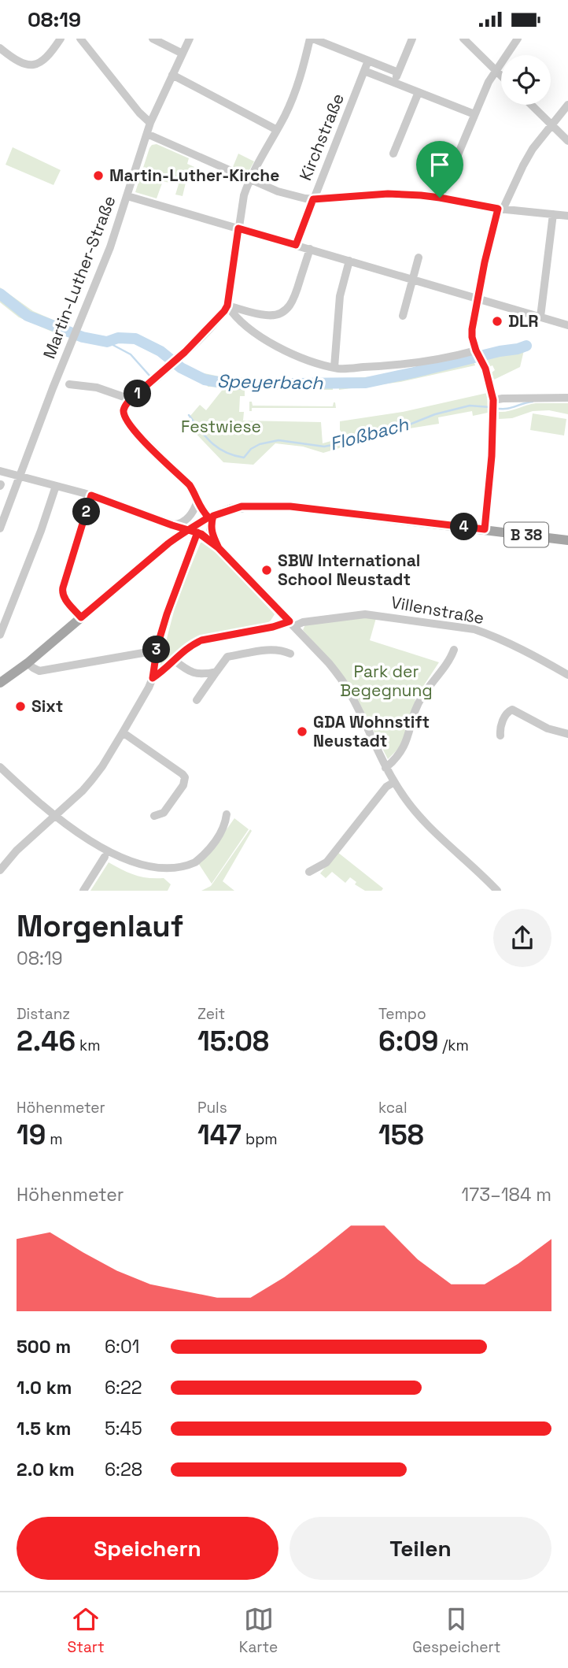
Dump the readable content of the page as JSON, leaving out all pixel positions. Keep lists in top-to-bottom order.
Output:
{
  "streets": {
    "main road": ["B 38"],
    "street": ["Kirchstraße", "Martin-Luther-Straße", "Villenstraße"]
  },
  "water": ["Speyerbach", "Floßbach"],
  "parks": ["Festwiese", "Park der Begegnung"],
  "places": [
    "Martin-Luther-Kirche",
    "DLR",
    "SBW International School Neustadt",
    "Sixt",
    "GDA Wohnstift Neustadt"
  ],
  "page": {
    "status": "08:19",
    "pins": [
      "1",
      "2",
      "4",
      "3"
    ],
    "heading": ["Morgenlauf", "08:19"],
    "stats": [
      ["Distanz", "2.46 km"],
      ["Zeit", "15:08"],
      ["Tempo", "6:09 /km"],
      ["Höhenmeter", "19 m"],
      ["Puls", "147 bpm"],
      ["kcal", "158"]
    ],
    "chart": ["Höhenmeter", "173–184 m"],
    "list": [
      {
        "name": "500 m",
        "note": "6:01"
      },
      {
        "name": "1.0 km",
        "note": "6:22"
      },
      {
        "name": "1.5 km",
        "note": "5:45"
      },
      {
        "name": "2.0 km",
        "note": "6:28"
      }
    ],
    "buttons": ["Speichern", "Teilen"],
    "tabs": ["Start", "Karte", "Gespeichert"]
  }
}
